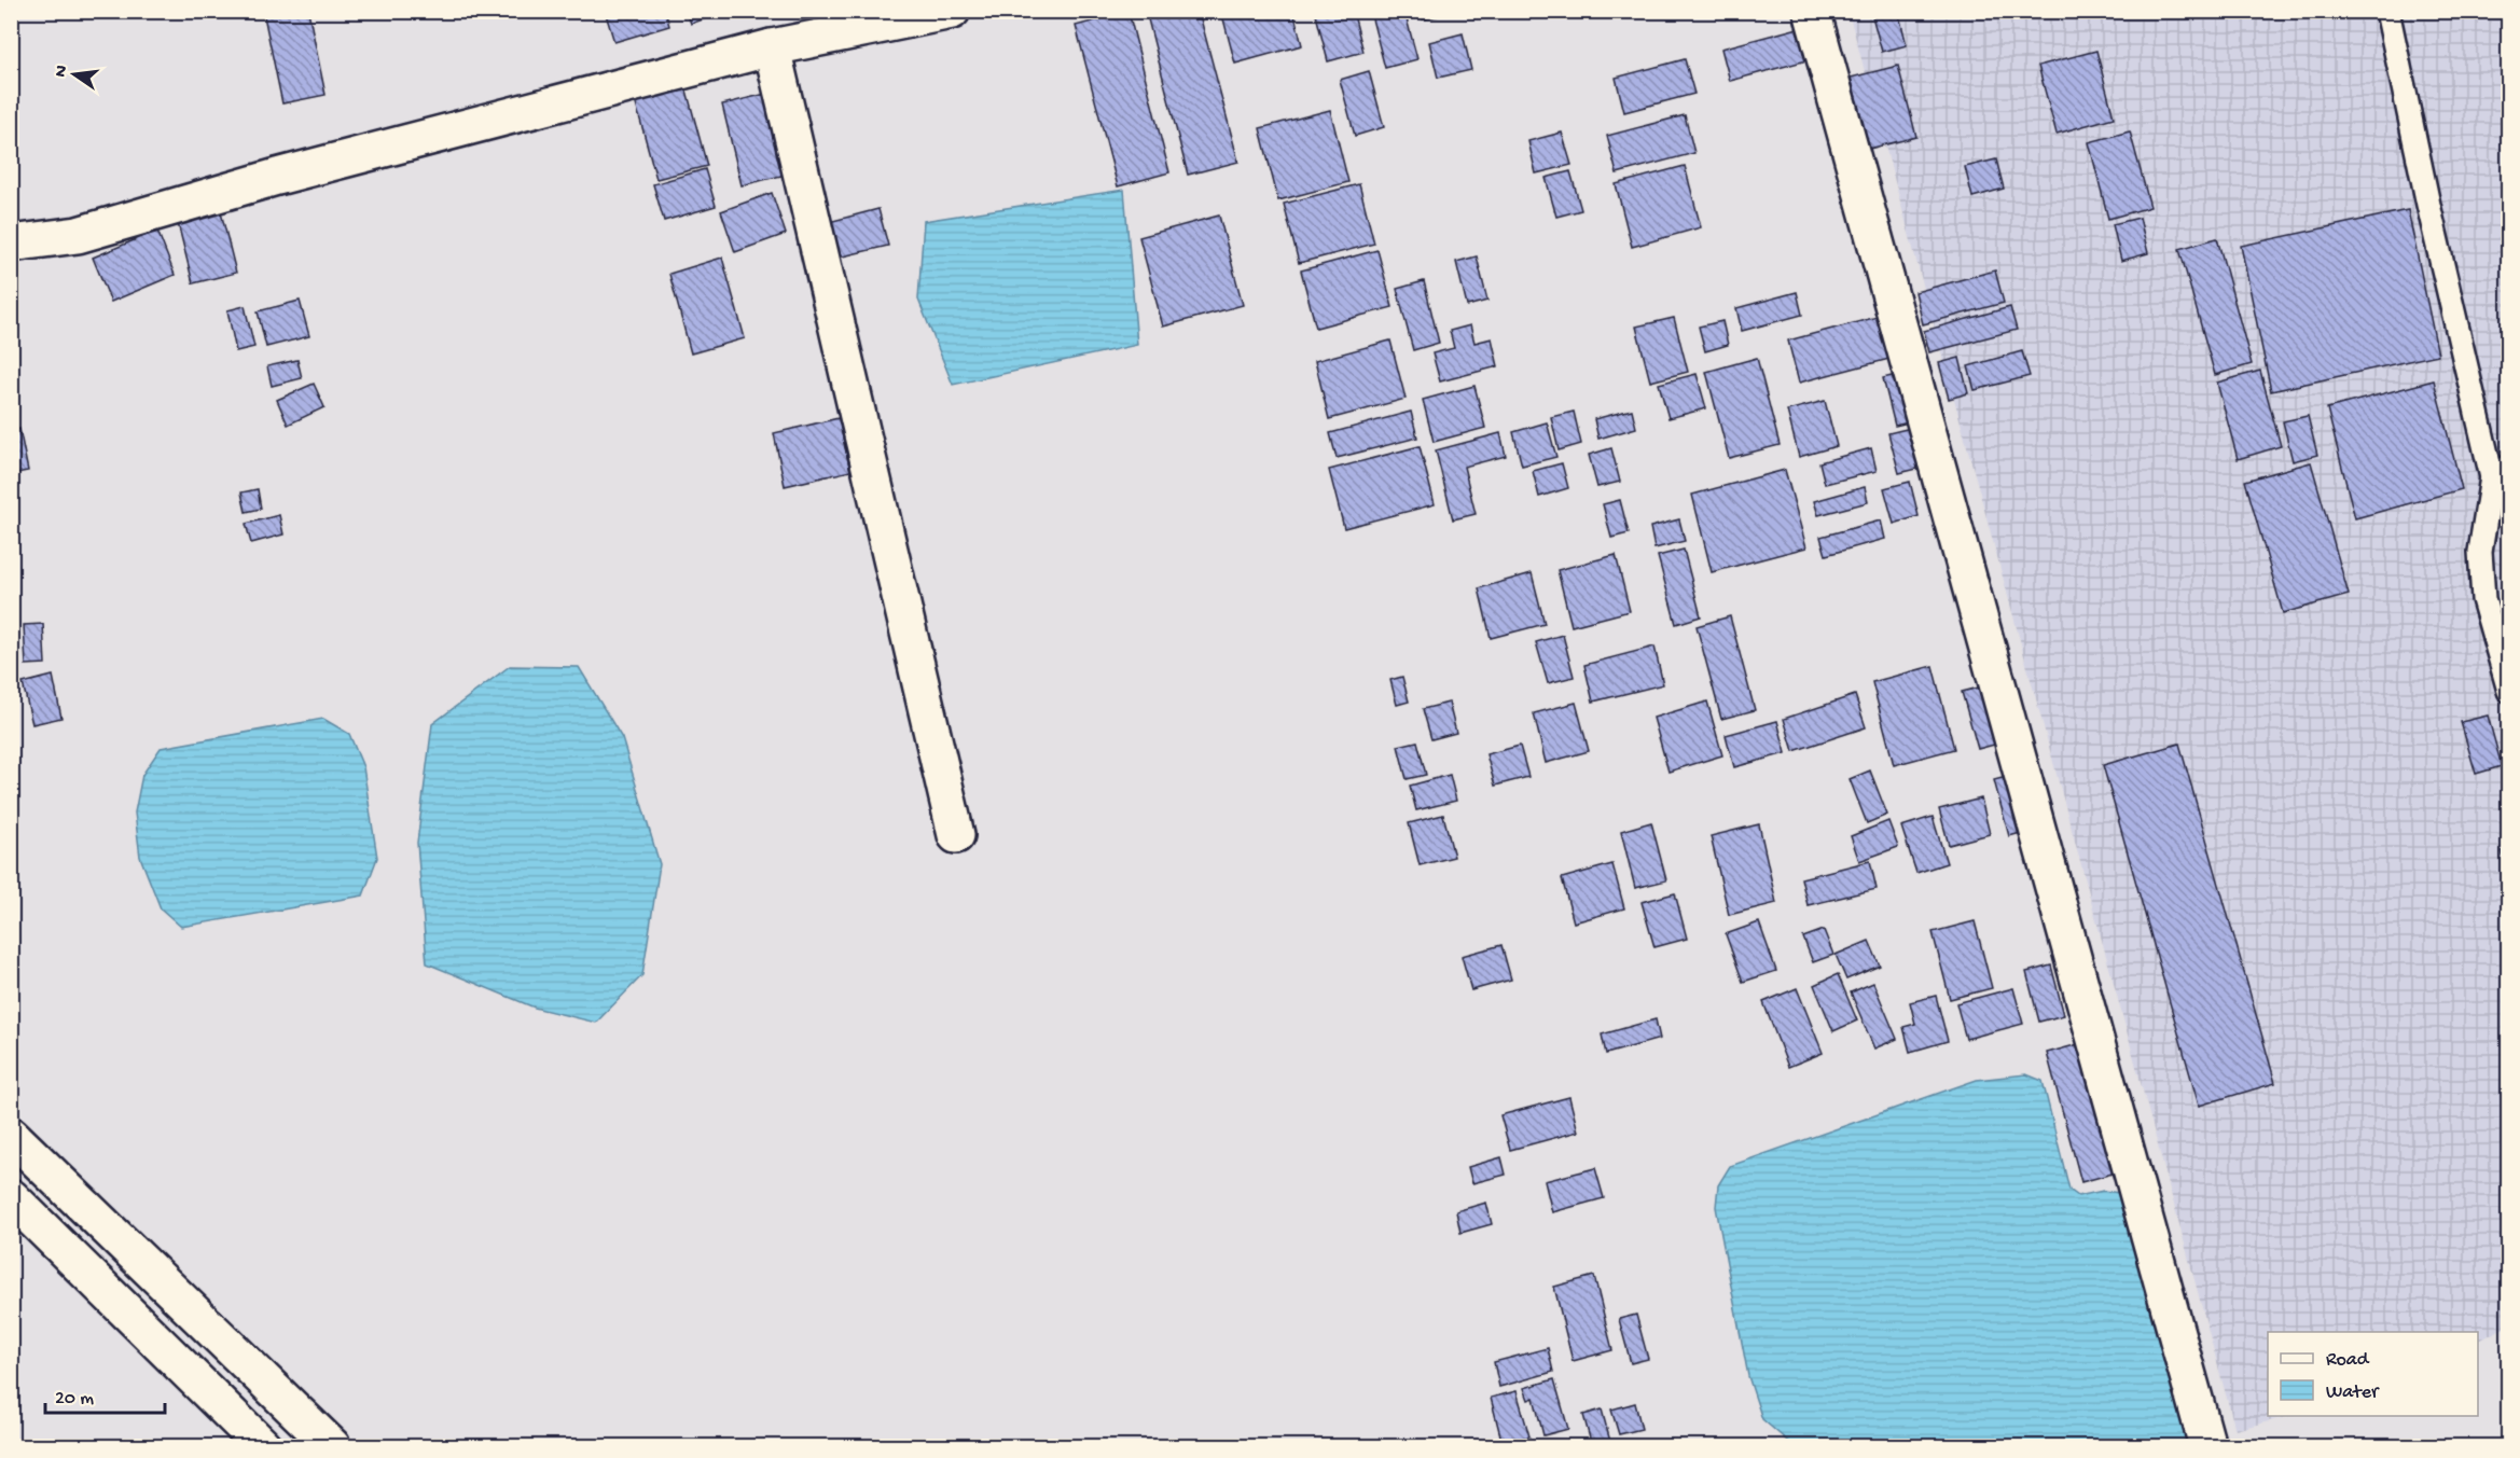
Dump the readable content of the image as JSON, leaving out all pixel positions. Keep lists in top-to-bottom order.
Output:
{
  "legend": ["Road", "Water"],
  "scale_bar": "20 m",
  "north": "left"
}
